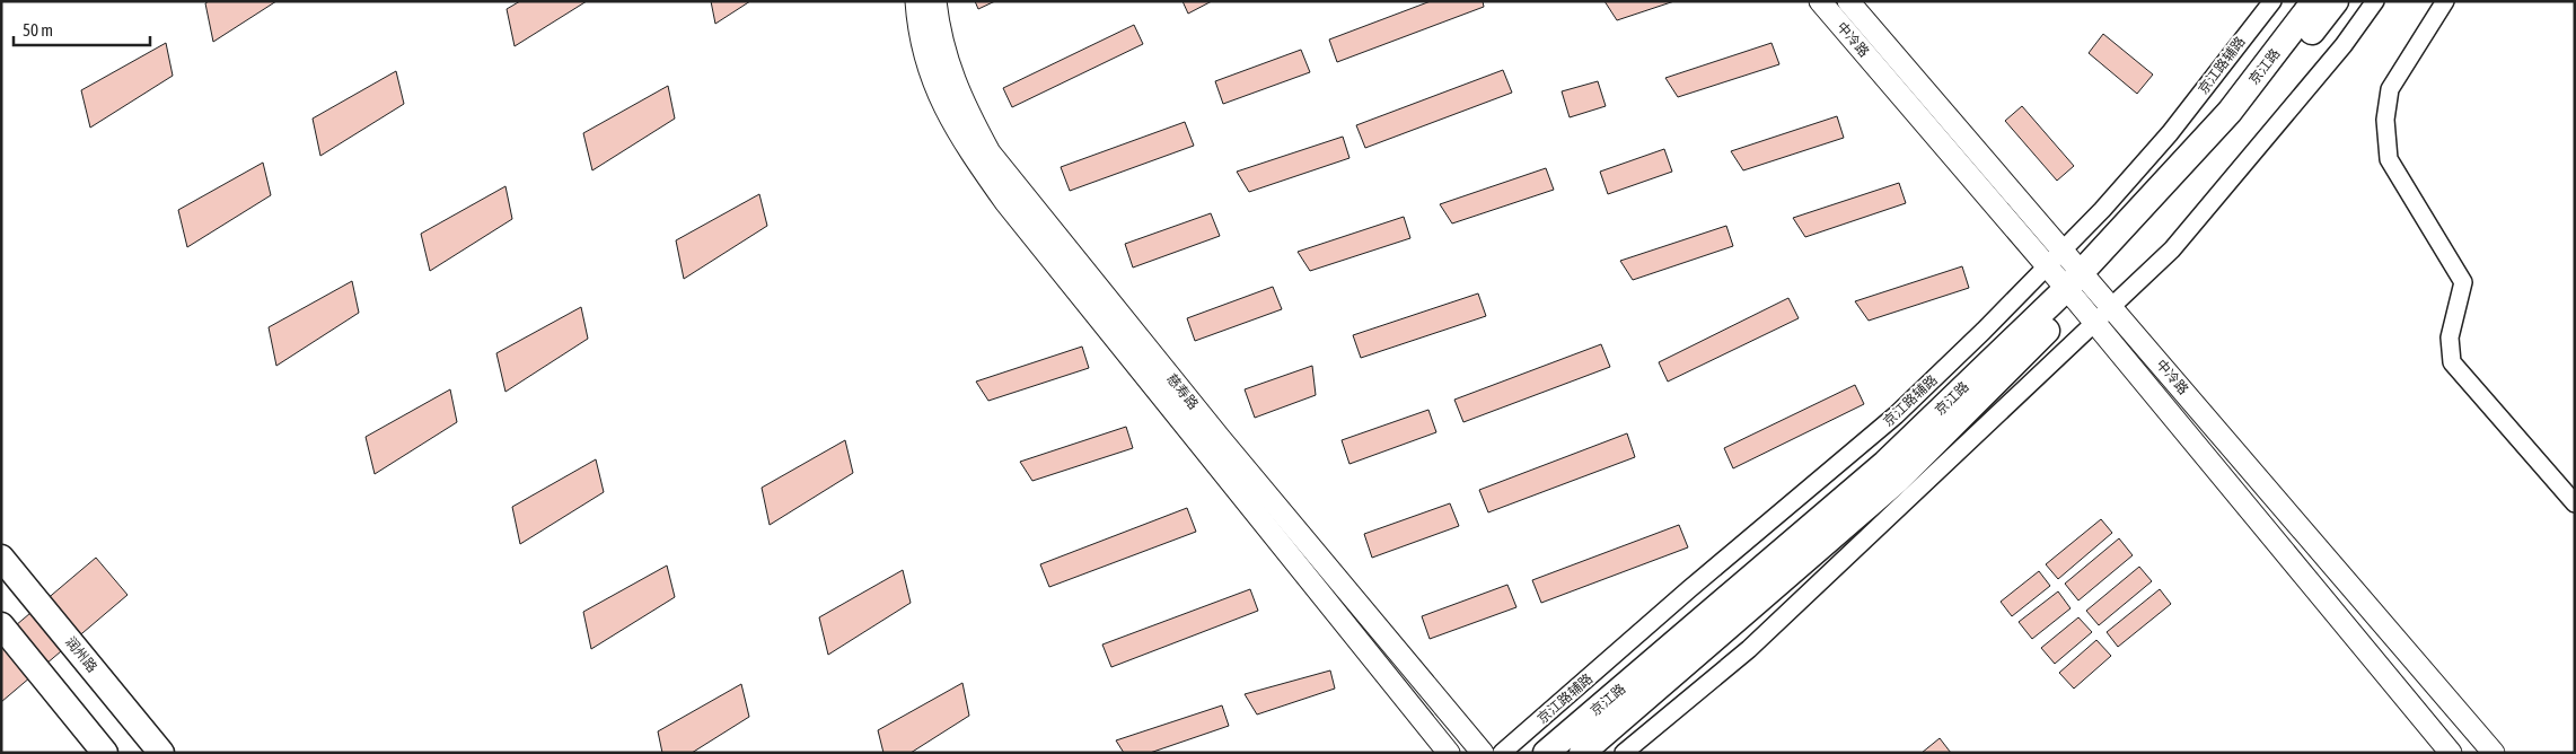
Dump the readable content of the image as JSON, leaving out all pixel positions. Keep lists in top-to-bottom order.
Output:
{
  "streets": {
    "main road": ["京江路", "润州路"],
    "street": ["中冷路", "京江路辅路", "慈寿路"]
  },
  "crossings": [
    ["中冷路", "京江路辅路"],
    ["中冷路", "京江路"]
  ],
  "scale_bar": "50 m"
}
